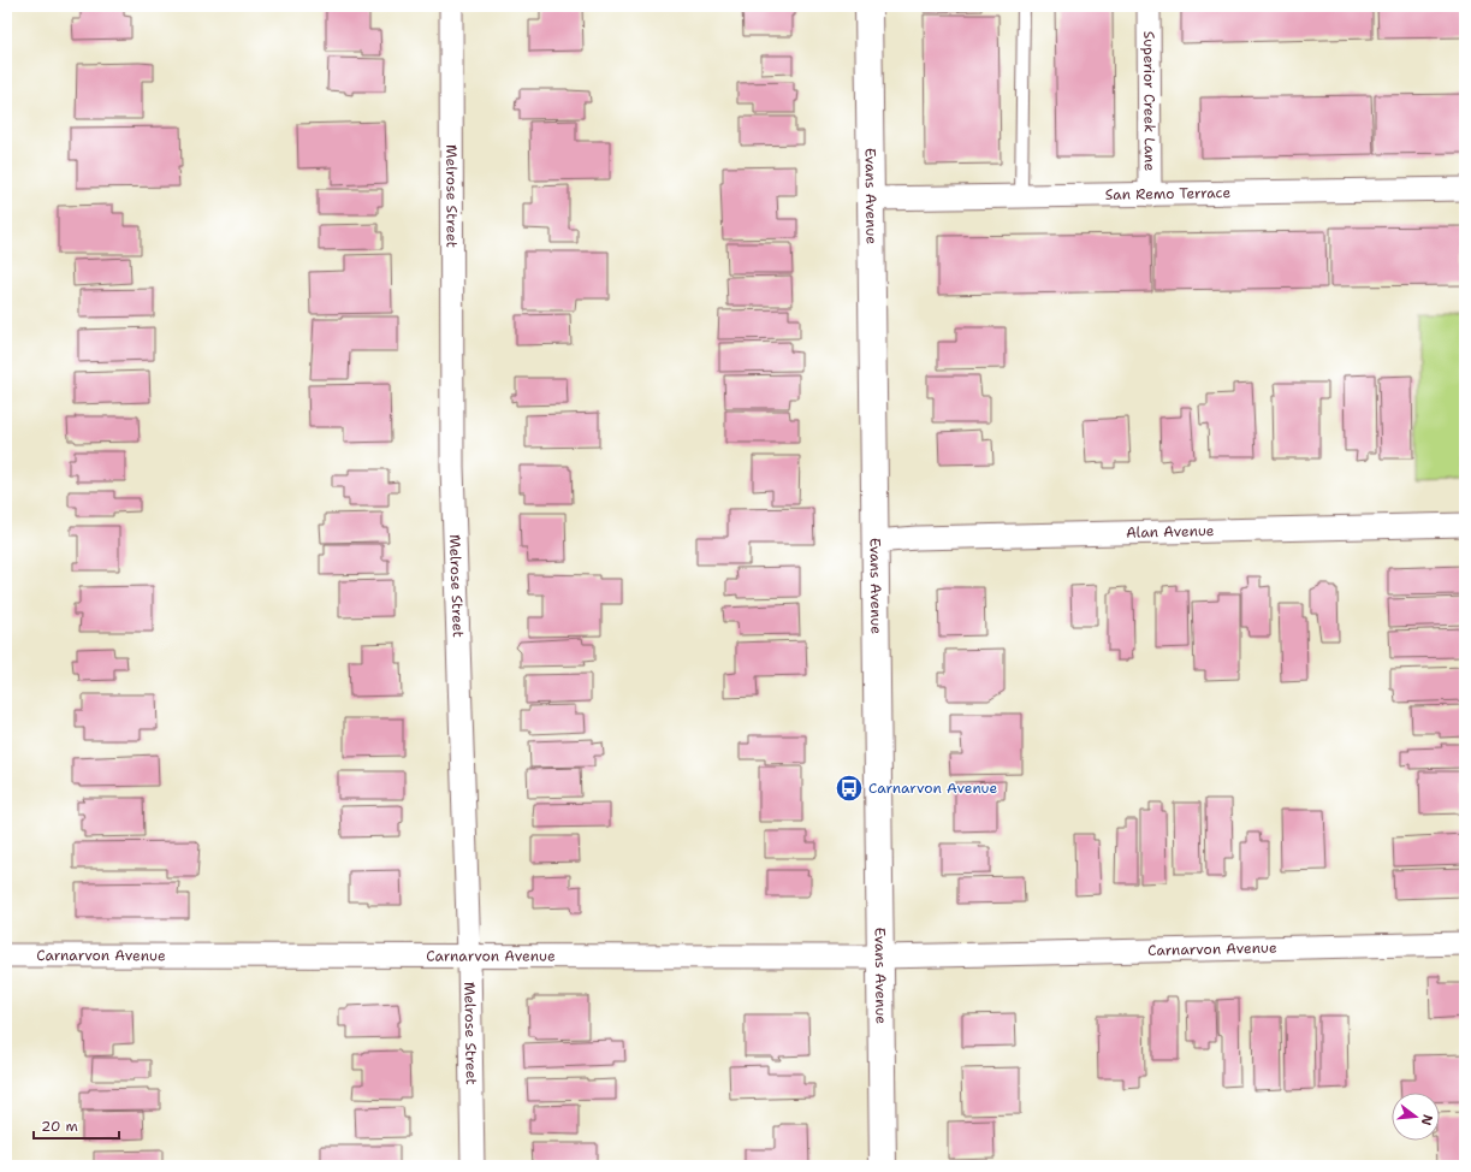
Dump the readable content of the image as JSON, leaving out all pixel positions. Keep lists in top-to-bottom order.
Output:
{
  "streets": {
    "street": [
      "Superior Creek Lane",
      "San Remo Terrace",
      "Melrose Street",
      "Evans Avenue",
      "Alan Avenue",
      "Carnarvon Avenue"
    ]
  },
  "crossings": [
    ["Superior Creek Lane", "San Remo Terrace"],
    ["San Remo Terrace", "Evans Avenue"],
    ["Melrose Street", "Carnarvon Avenue"],
    ["Evans Avenue", "Alan Avenue"],
    ["Evans Avenue", "Carnarvon Avenue"]
  ],
  "places": {
    "bus stop": ["Carnarvon Avenue"]
  },
  "scale_bar": "20 m",
  "north": "right"
}
